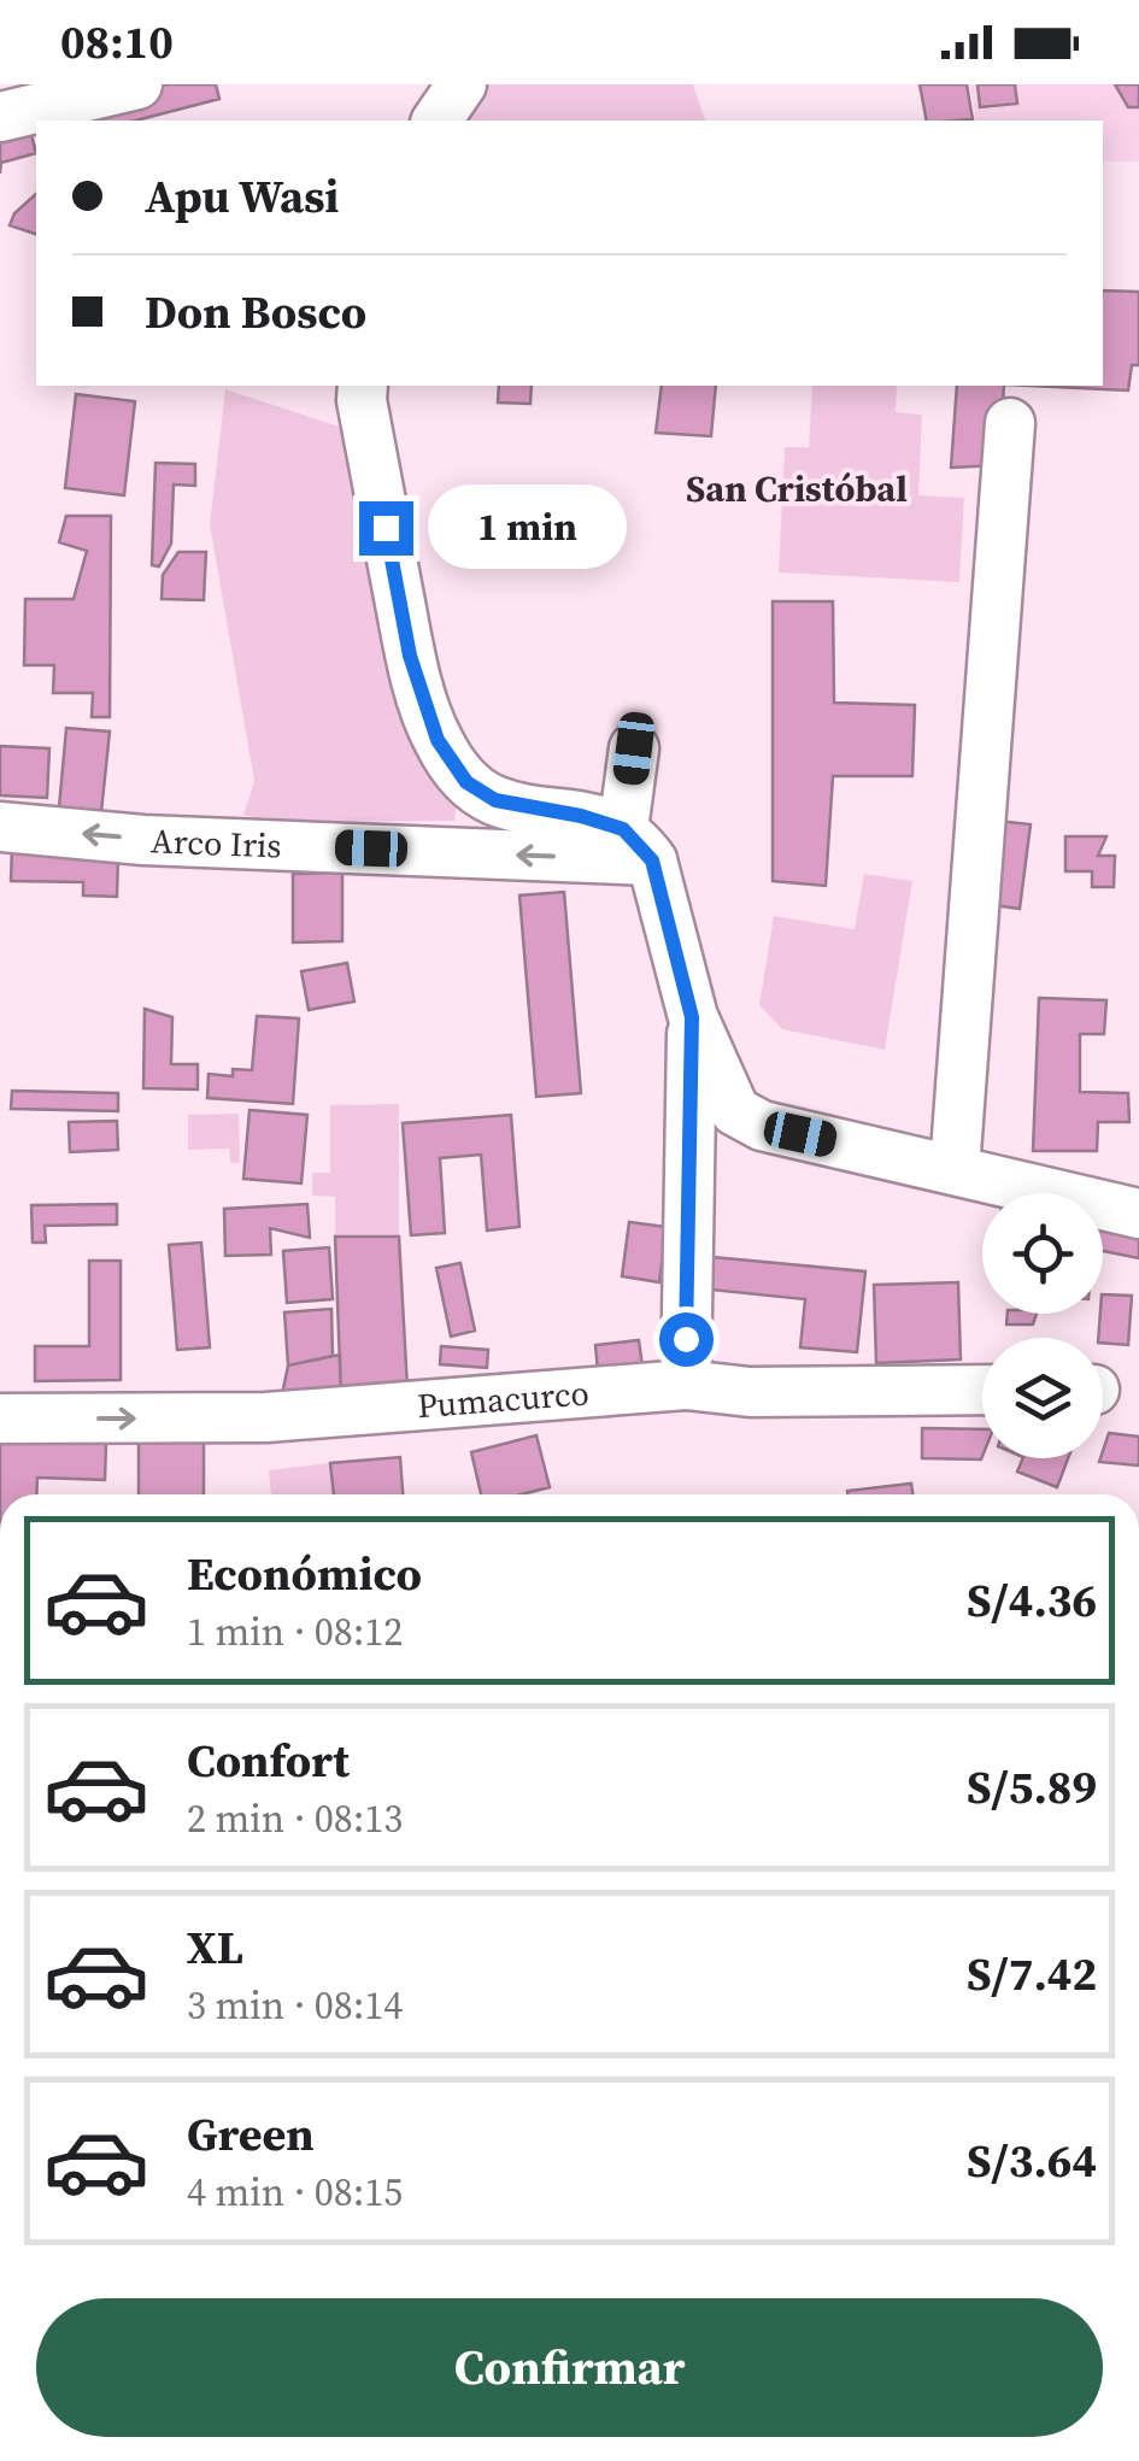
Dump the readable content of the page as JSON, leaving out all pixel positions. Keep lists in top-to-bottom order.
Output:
{
  "streets": {
    "street": ["Arco Iris", "Pumacurco"]
  },
  "one_way": ["Arco Iris", "Pumacurco"],
  "districts": ["San Cristóbal"],
  "page": {
    "status": "08:10",
    "banner": ["Apu Wasi", "Don Bosco"],
    "bubble": "1 min",
    "list": [
      {
        "name": "Económico",
        "note": "1 min · 08:12",
        "value": "S/4.36"
      },
      {
        "name": "Confort",
        "note": "2 min · 08:13",
        "value": "S/5.89"
      },
      {
        "name": "XL",
        "note": "3 min · 08:14",
        "value": "S/7.42"
      },
      {
        "name": "Green",
        "note": "4 min · 08:15",
        "value": "S/3.64"
      }
    ],
    "buttons": "Confirmar"
  }
}
